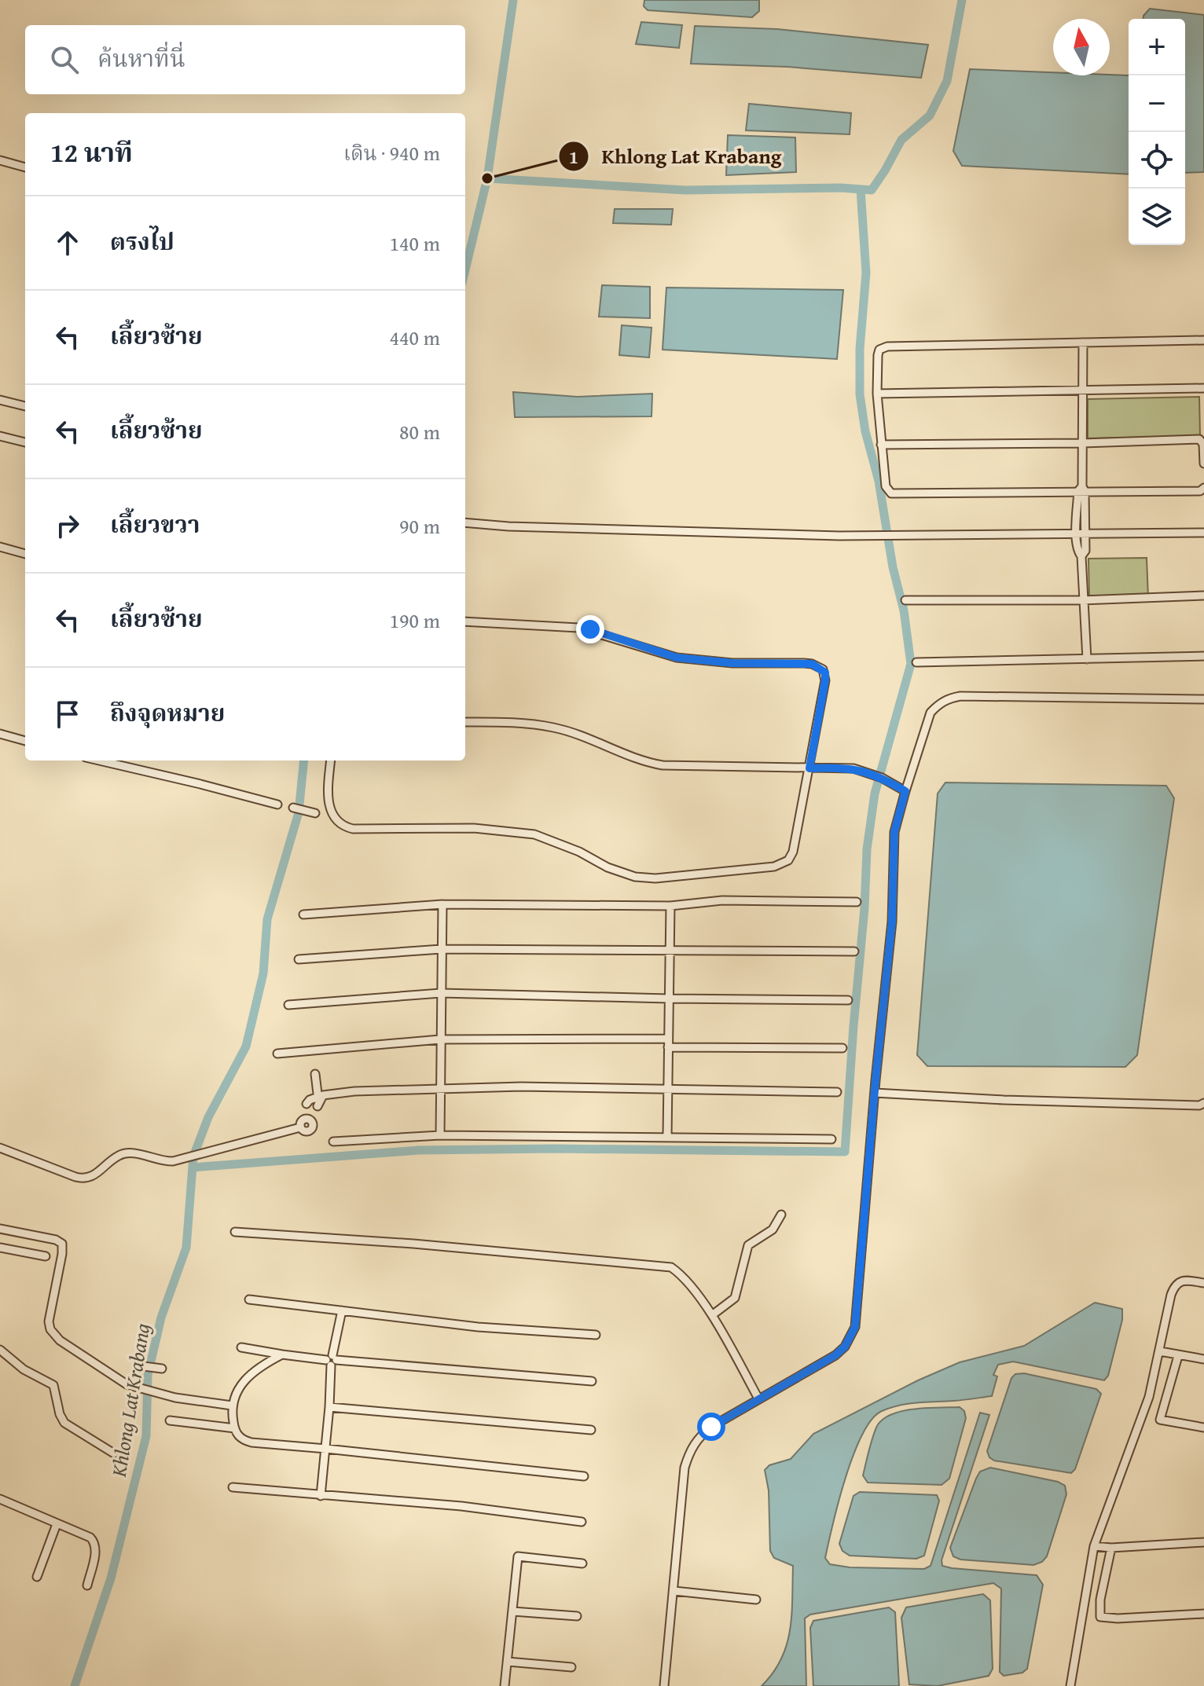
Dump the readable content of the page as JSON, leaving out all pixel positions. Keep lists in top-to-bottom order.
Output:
{
  "water": ["Khlong Lat Krabang"],
  "places": ["Khlong Lat Krabang"],
  "north": "top",
  "page": {
    "map_buttons": ["+", "−"],
    "search": "ค้นหาที่นี่",
    "heading": ["12 นาที", "เดิน · 940 m"],
    "list": [
      ["ตรงไป", "140 m"],
      ["เลี้ยวซ้าย", "440 m"],
      ["เลี้ยวซ้าย", "80 m"],
      ["เลี้ยวขวา", "90 m"],
      ["เลี้ยวซ้าย", "190 m"],
      "ถึงจุดหมาย"
    ]
  }
}
